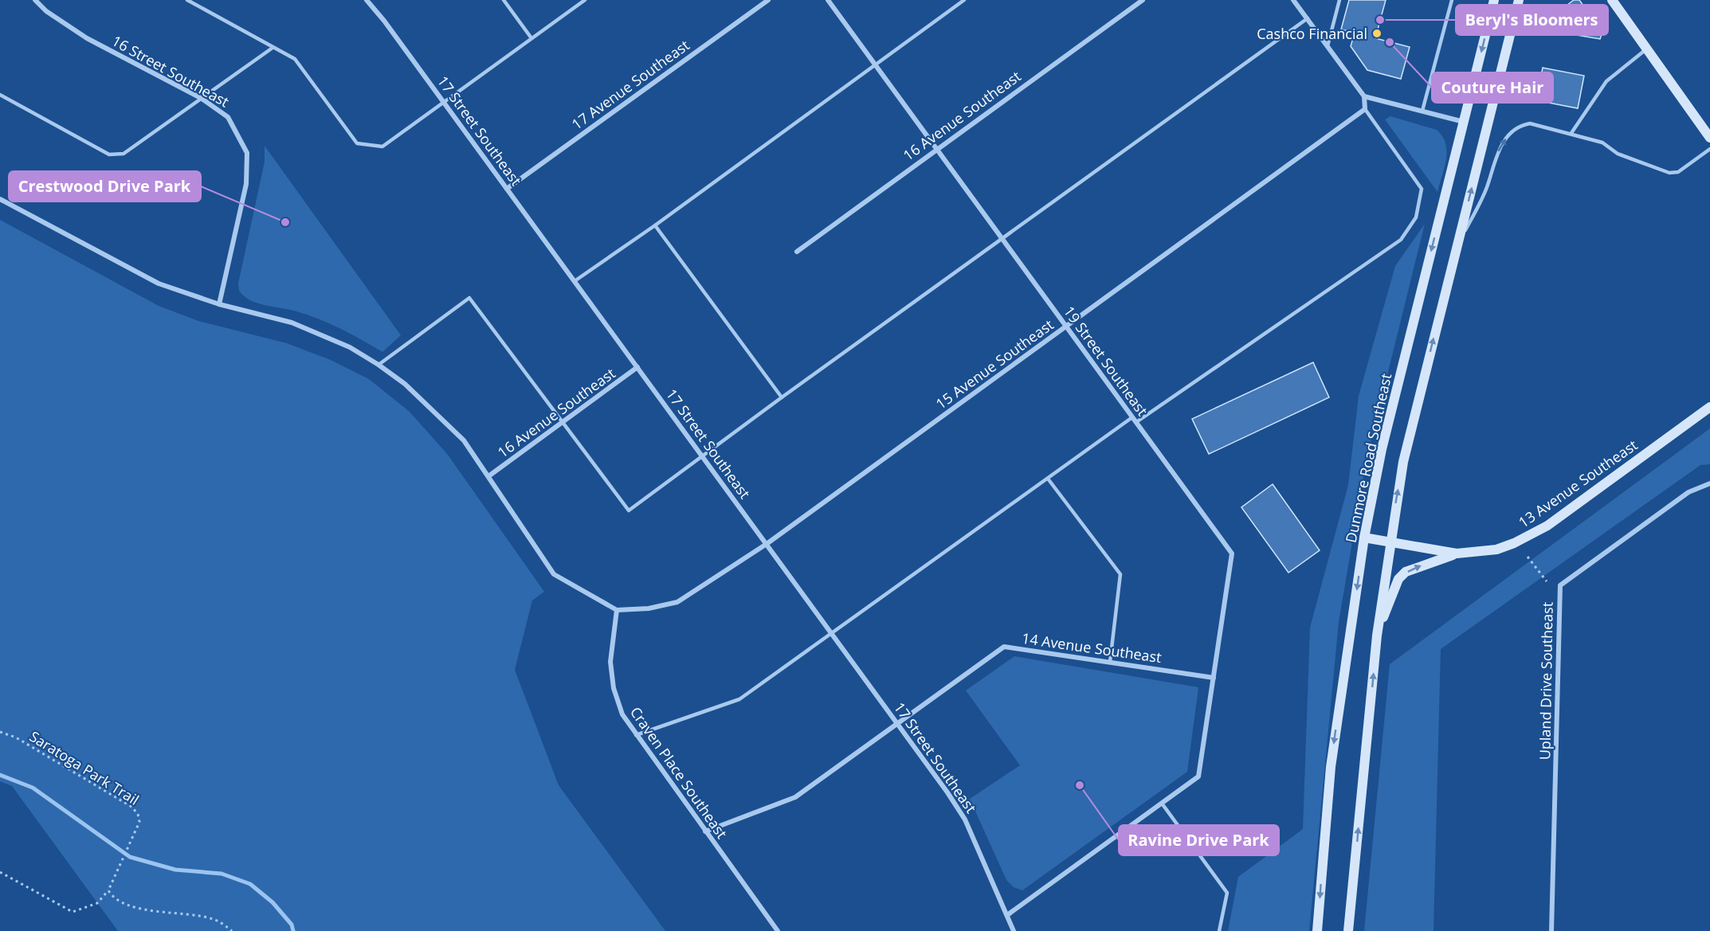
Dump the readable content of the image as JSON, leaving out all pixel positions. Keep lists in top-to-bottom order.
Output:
{
  "streets": {
    "main road": ["Dunmore Road Southeast", "13 Avenue Southeast"],
    "street": [
      "16 Street Southeast",
      "17 Avenue Southeast",
      "16 Avenue Southeast",
      "17 Street Southeast",
      "19 Street Southeast",
      "15 Avenue Southeast",
      "14 Avenue Southeast",
      "Upland Drive Southeast",
      "Craven Place Southeast"
    ],
    "path": ["Saratoga Park Trail"]
  },
  "crossings": [
    ["17 Avenue Southeast", "17 Street Southeast"],
    ["16 Avenue Southeast", "17 Street Southeast"],
    ["16 Avenue Southeast", "19 Street Southeast"],
    ["17 Street Southeast", "15 Avenue Southeast"],
    ["17 Street Southeast", "14 Avenue Southeast"],
    ["19 Street Southeast", "15 Avenue Southeast"],
    ["19 Street Southeast", "14 Avenue Southeast"],
    ["15 Avenue Southeast", "Craven Place Southeast"],
    ["Dunmore Road Southeast", "13 Avenue Southeast"],
    ["14 Avenue Southeast", "Craven Place Southeast"]
  ],
  "places": [
    "Beryl's Bloomers",
    "Cashco Financial",
    "Couture Hair",
    "Crestwood Drive Park",
    "Ravine Drive Park"
  ]
}
